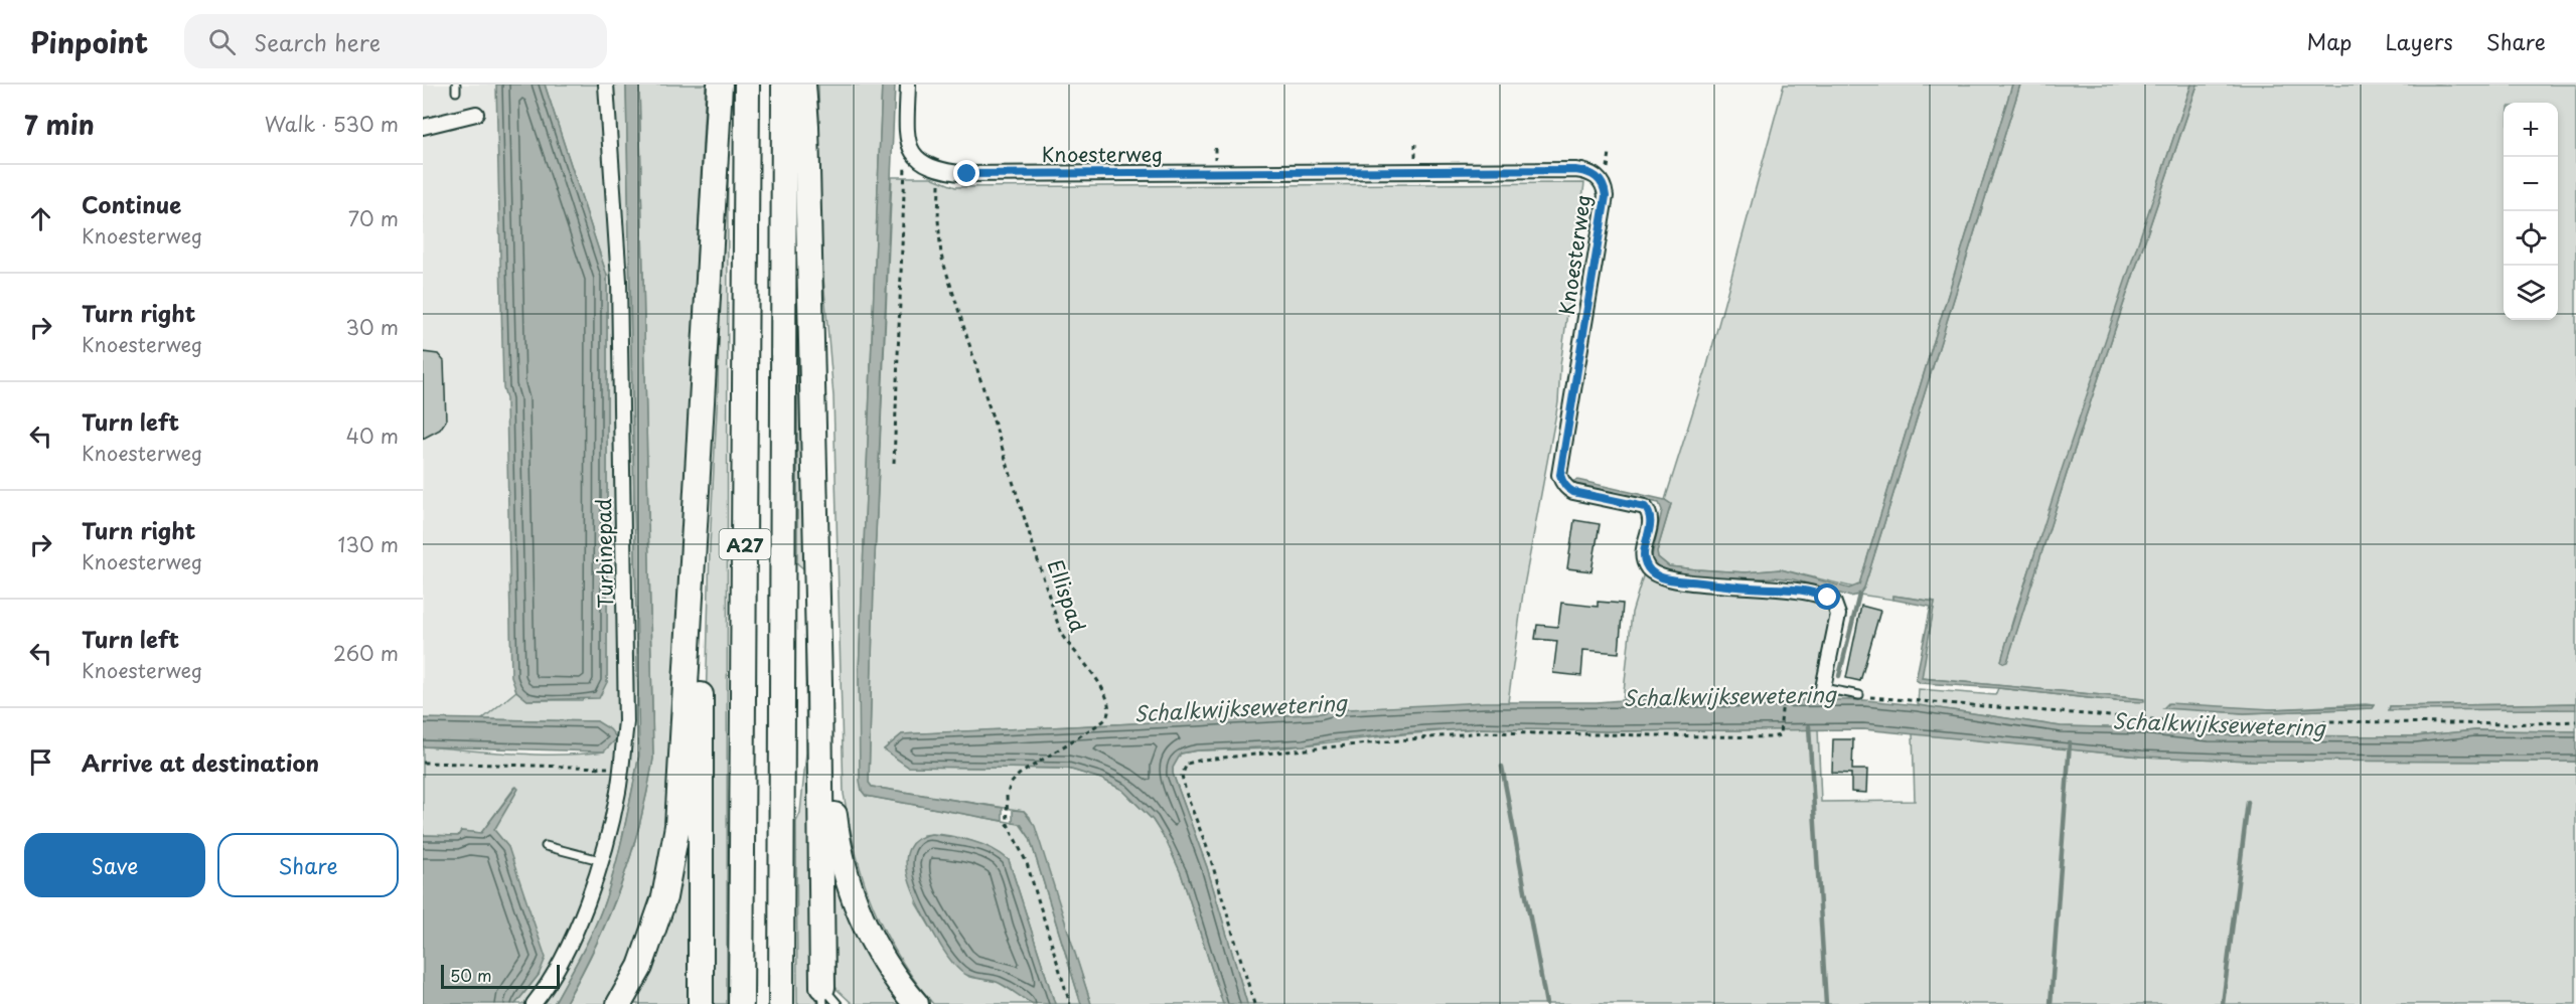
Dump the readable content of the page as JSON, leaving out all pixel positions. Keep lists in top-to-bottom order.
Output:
{
  "streets": {
    "highway": ["A27"],
    "street": ["Knoesterweg", "Turbinepad"],
    "path": ["Ellispad"]
  },
  "crossings": [
    ["Knoesterweg", "Ellispad"]
  ],
  "water": ["Schalkwijksewetering"],
  "scale_bar": "50 m",
  "page": {
    "header": "Pinpoint",
    "search": "Search here",
    "nav": ["Map", "Layers", "Share"],
    "heading": ["7 min", "Walk · 530 m"],
    "map_buttons": ["+", "−"],
    "list": [
      ["Continue", "Knoesterweg", "70 m"],
      ["Turn right", "Knoesterweg", "30 m"],
      ["Turn left", "Knoesterweg", "40 m"],
      ["Turn right", "Knoesterweg", "130 m"],
      ["Turn left", "Knoesterweg", "260 m"],
      "Arrive at destination"
    ],
    "buttons": ["Save", "Share"],
    "scale": "50 m"
  }
}
